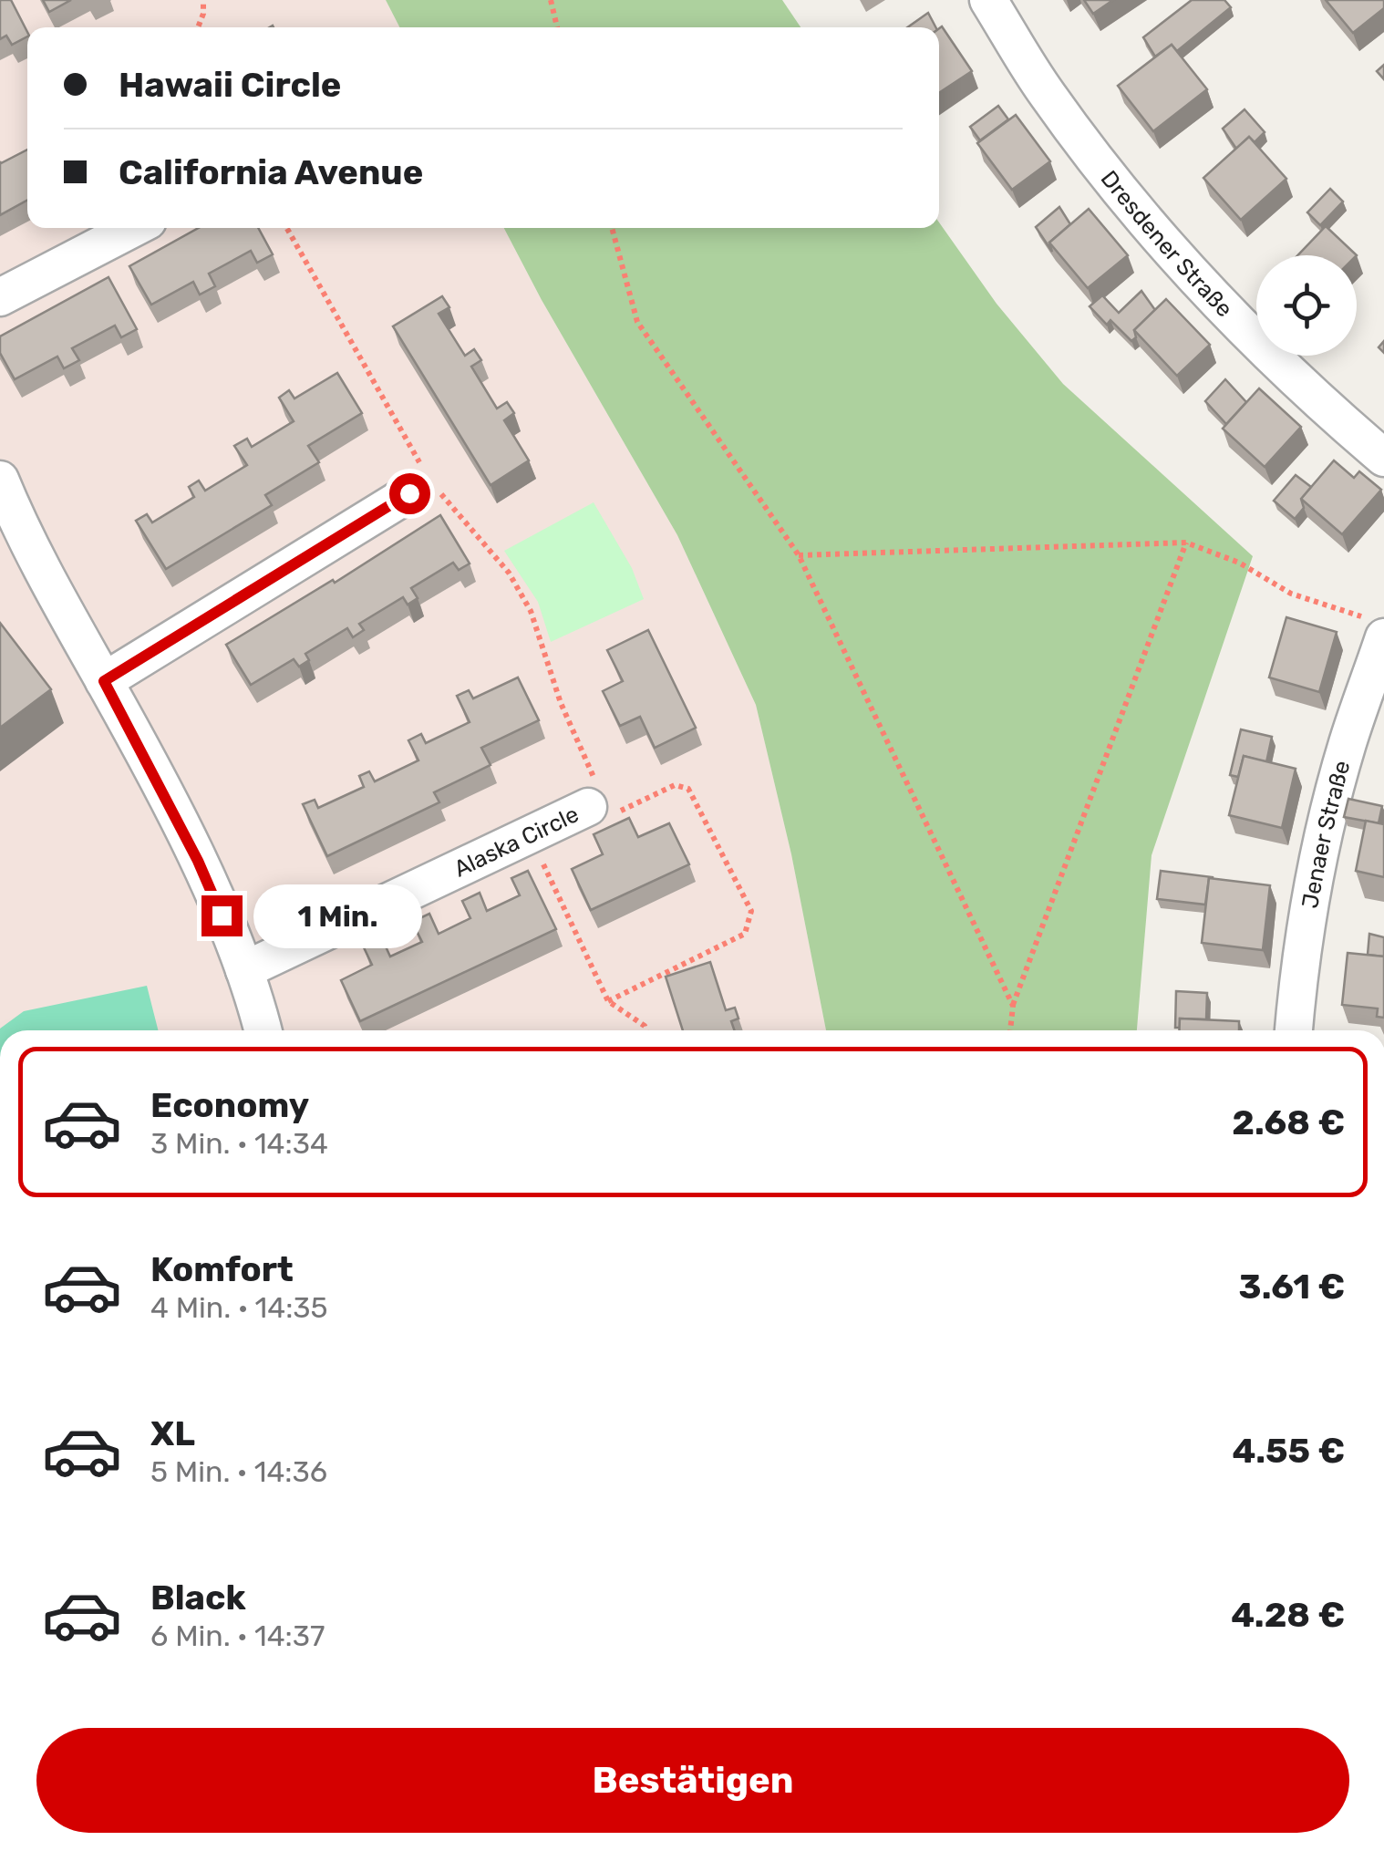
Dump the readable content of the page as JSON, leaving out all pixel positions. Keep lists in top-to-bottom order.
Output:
{
  "streets": {
    "street": ["Dresdener Straße", "Jenaer Straße", "Alaska Circle"]
  },
  "page": {
    "banner": ["Hawaii Circle", "California Avenue"],
    "bubble": "1 Min.",
    "list": [
      {
        "name": "Economy",
        "note": "3 Min. · 14:34",
        "value": "2.68 €"
      },
      {
        "name": "Komfort",
        "note": "4 Min. · 14:35",
        "value": "3.61 €"
      },
      {
        "name": "XL",
        "note": "5 Min. · 14:36",
        "value": "4.55 €"
      },
      {
        "name": "Black",
        "note": "6 Min. · 14:37",
        "value": "4.28 €"
      }
    ],
    "buttons": "Bestätigen"
  }
}
